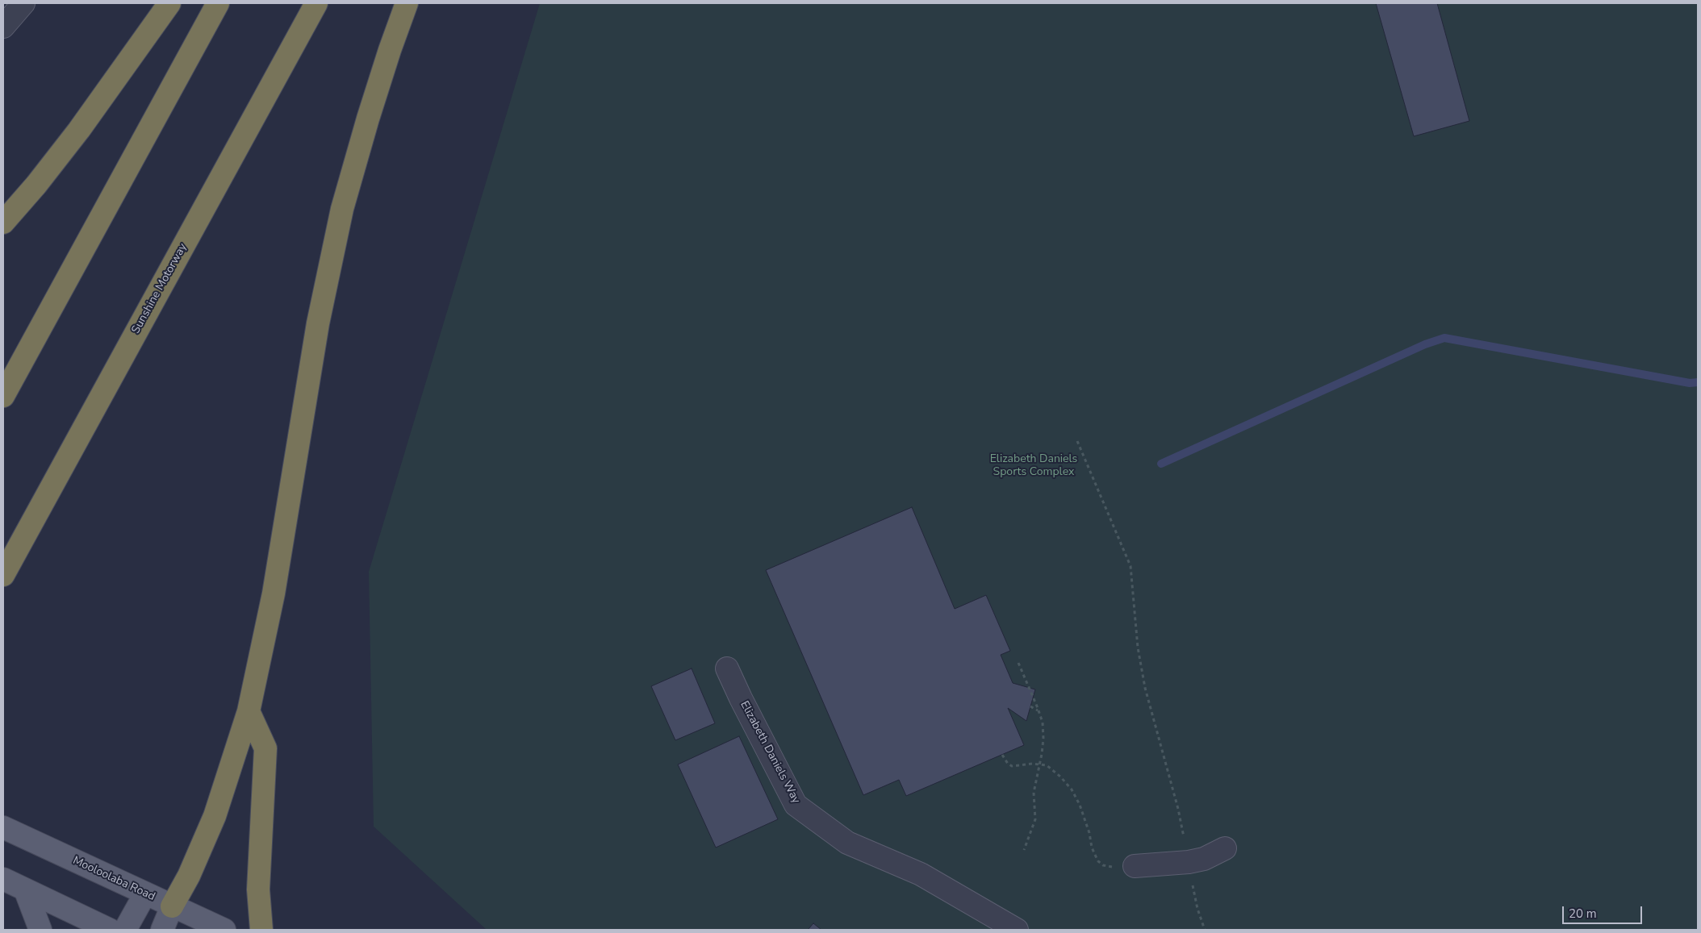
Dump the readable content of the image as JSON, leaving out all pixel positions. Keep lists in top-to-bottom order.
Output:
{
  "streets": {
    "highway": ["Sunshine Motorway"],
    "main road": ["Mooloolaba Road"],
    "lane": ["Elizabeth Daniels Way"]
  },
  "parks": ["Elizabeth Daniels Sports Complex"],
  "scale_bar": "20 m"
}
